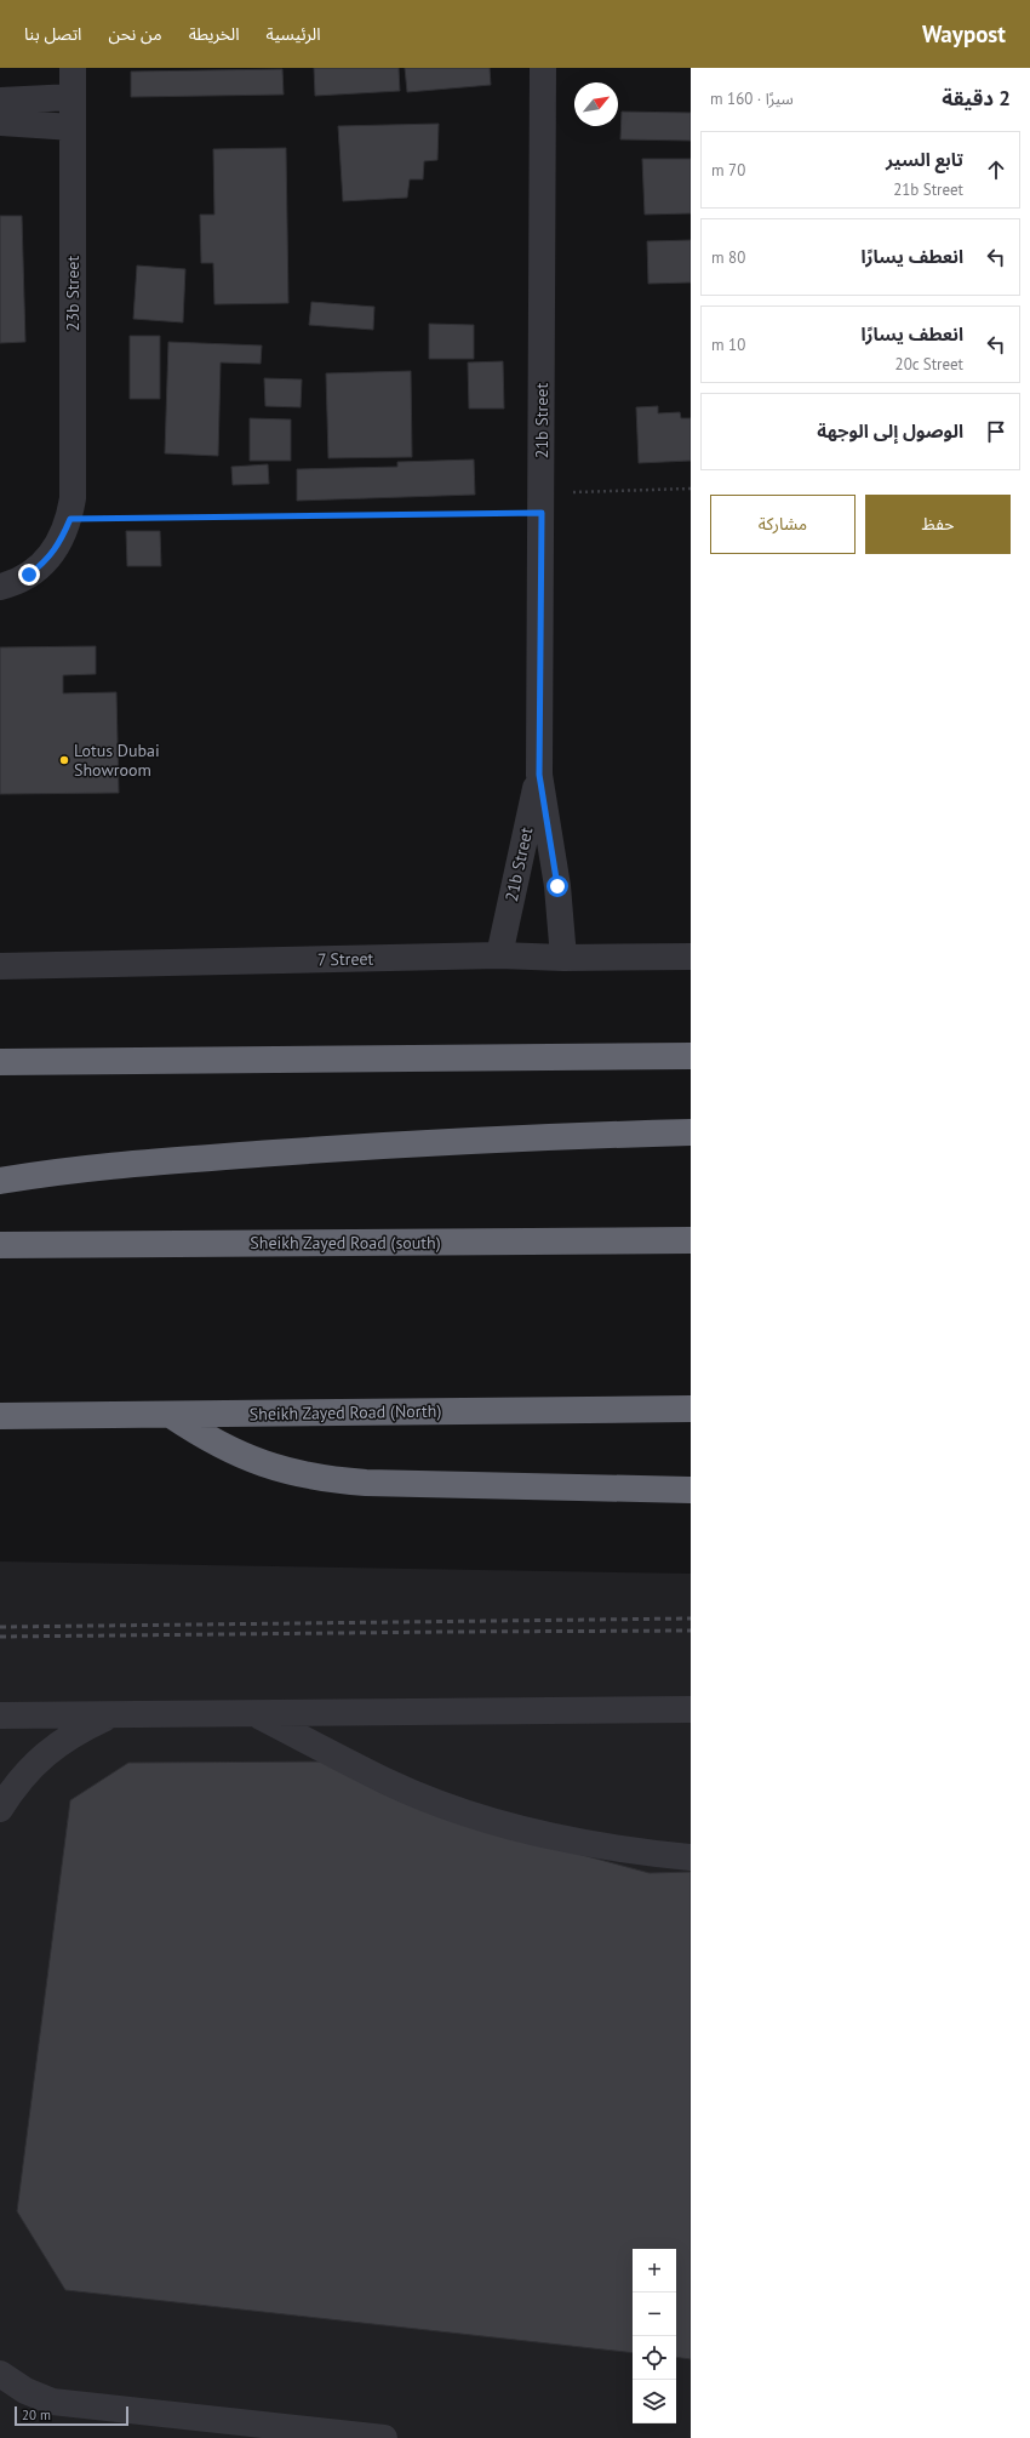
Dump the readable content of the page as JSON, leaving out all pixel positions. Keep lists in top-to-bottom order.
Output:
{
  "streets": {
    "highway": ["Sheikh Zayed Road (south)", "Sheikh Zayed Road (North)"],
    "street": ["23b Street", "21b Street", "7 Street"]
  },
  "crossings": [
    ["21b Street", "7 Street"]
  ],
  "places": ["Lotus Dubai Showroom"],
  "scale_bar": "20 m",
  "north": "top right",
  "page": {
    "header": "Waypost",
    "nav": [
      "الرئيسية",
      "الخريطة",
      "من نحن",
      "اتصل بنا"
    ],
    "heading": ["2 دقيقة", "سيرًا · 160 m"],
    "list": [
      ["تابع السير", "21b Street", "70 m"],
      ["انعطف يسارًا", "80 m"],
      ["انعطف يسارًا", "20c Street", "10 m"],
      "الوصول إلى الوجهة"
    ],
    "buttons": ["حفظ", "مشاركة"],
    "map_buttons": ["+", "−"],
    "scale": "20 m"
  }
}
